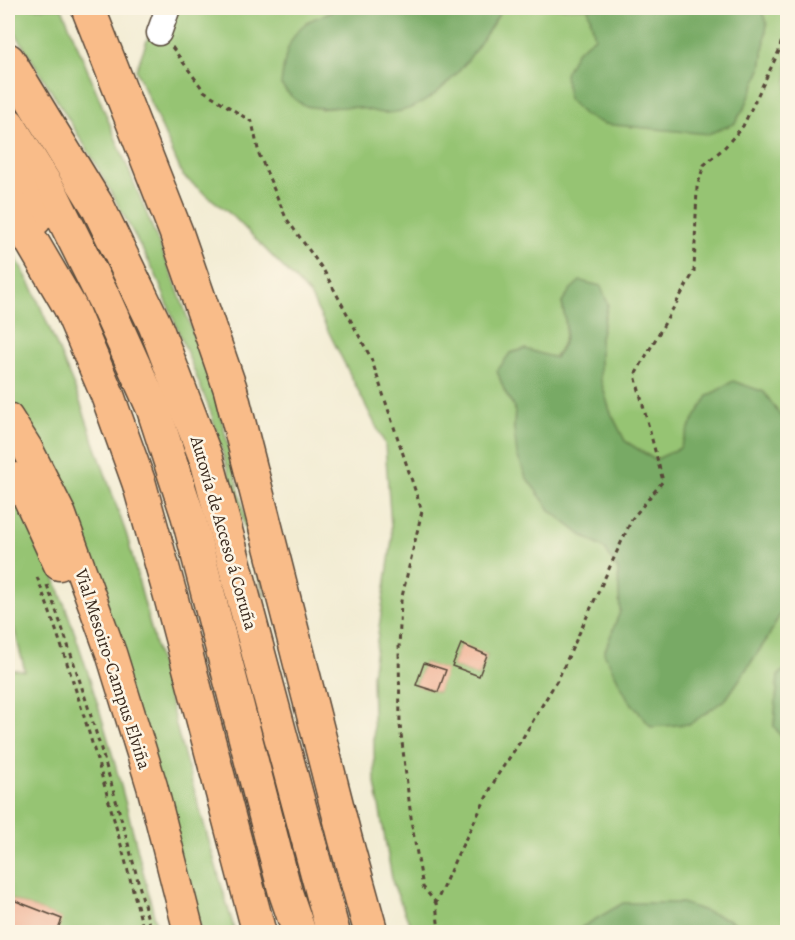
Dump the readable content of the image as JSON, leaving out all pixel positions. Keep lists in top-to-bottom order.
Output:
{
  "streets": {
    "highway": ["Autovía de Acceso á Coruña"],
    "main road": ["Vial Mesoiro-Campus Elviña"]
  }
}
